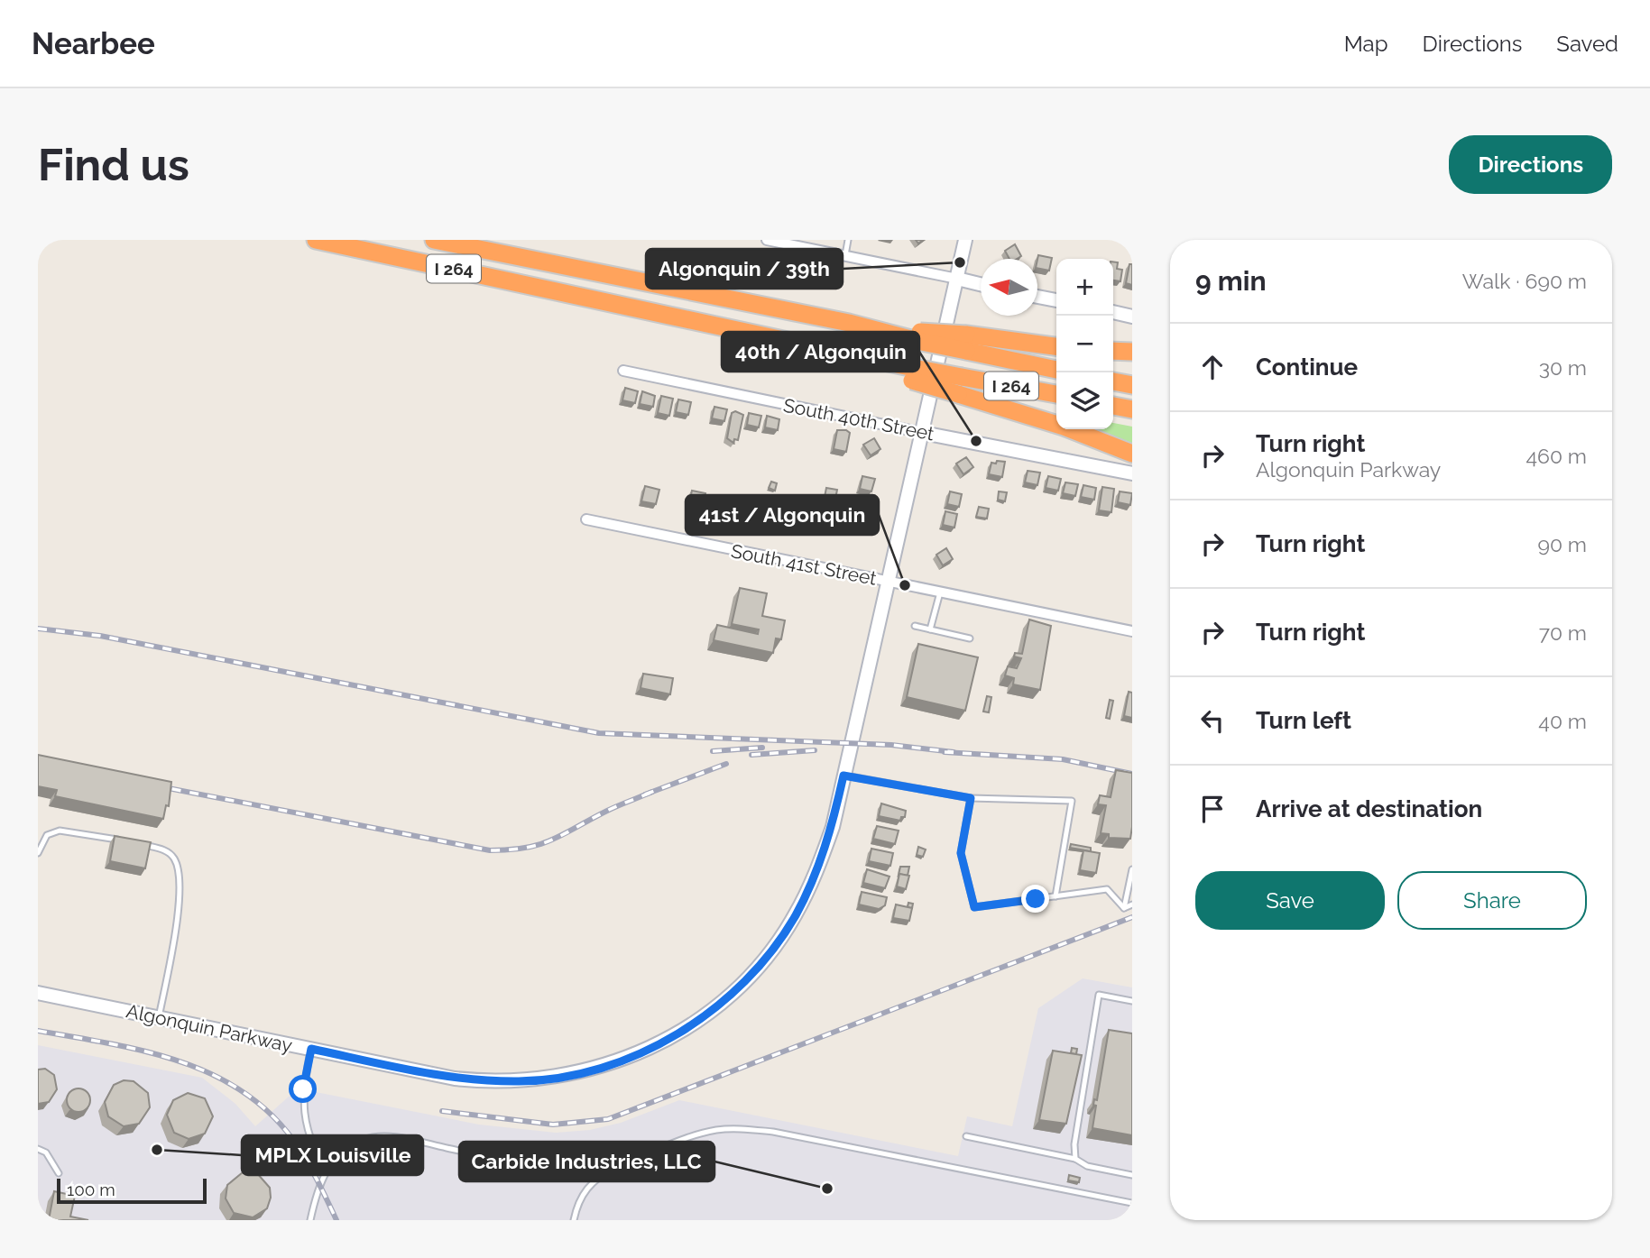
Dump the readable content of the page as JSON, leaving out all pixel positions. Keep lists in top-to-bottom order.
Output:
{
  "streets": {
    "highway": ["I 264"],
    "street": ["South 40th Street", "South 41st Street", "Algonquin Parkway"]
  },
  "crossings": [
    ["South 40th Street", "Algonquin Parkway"],
    ["South 41st Street", "Algonquin Parkway"]
  ],
  "places": [
    "Algonquin / 39th",
    "40th / Algonquin",
    "41st / Algonquin",
    "MPLX Louisville",
    "Carbide Industries, LLC"
  ],
  "scale_bar": "100 m",
  "north": "left",
  "page": {
    "header": "Nearbee",
    "nav": ["Map", "Directions", "Saved"],
    "buttons": [
      "Directions",
      ["Save", "Share"]
    ],
    "title": "Find us",
    "heading": ["9 min", "Walk · 690 m"],
    "map_buttons": ["+", "−"],
    "list": [
      ["Continue", "30 m"],
      ["Turn right", "Algonquin Parkway", "460 m"],
      ["Turn right", "90 m"],
      ["Turn right", "70 m"],
      ["Turn left", "40 m"],
      "Arrive at destination"
    ],
    "scale": "100 m"
  }
}
